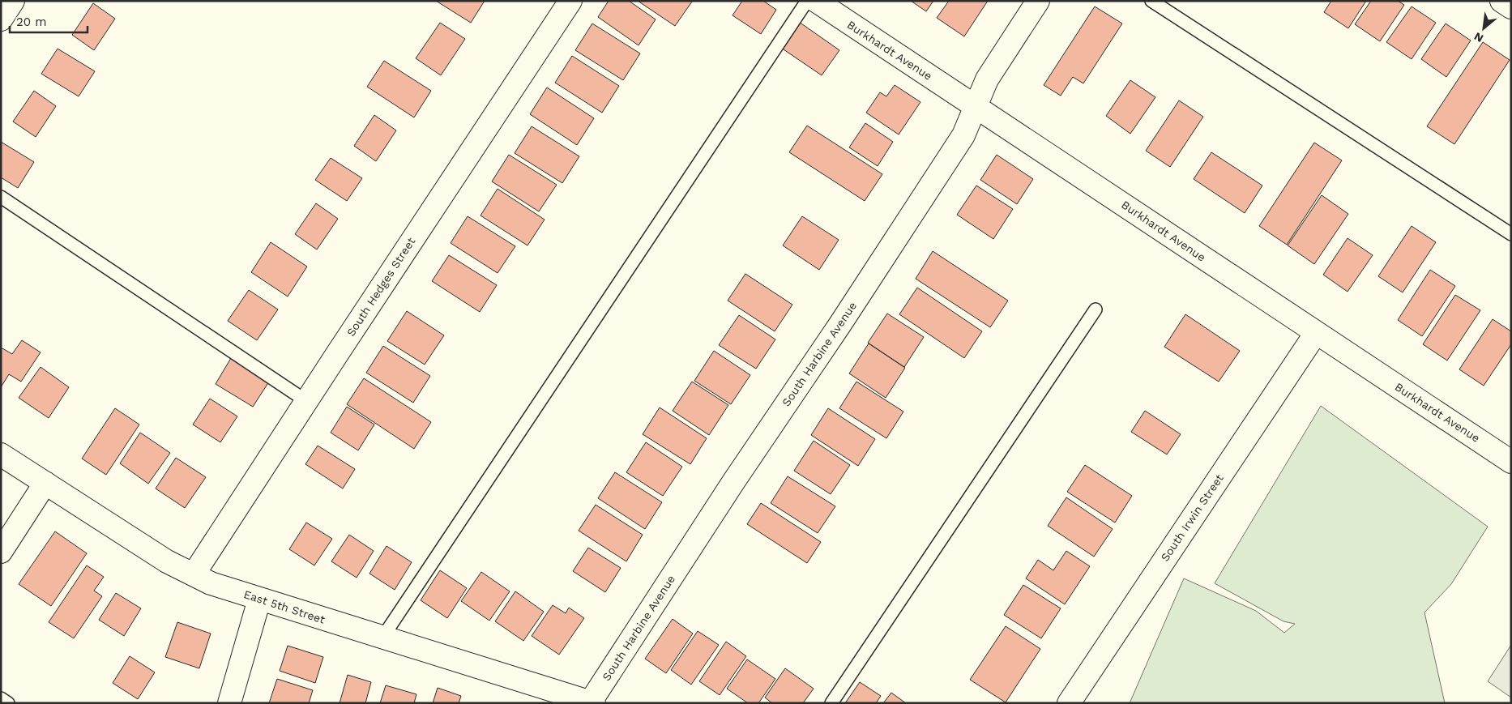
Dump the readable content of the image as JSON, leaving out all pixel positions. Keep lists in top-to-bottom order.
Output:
{
  "streets": {
    "street": [
      "Burkhardt Avenue",
      "South Hedges Street",
      "South Harbine Avenue",
      "South Irwin Street",
      "East 5th Street"
    ]
  },
  "crossings": [
    ["Burkhardt Avenue", "South Harbine Avenue"],
    ["Burkhardt Avenue", "South Irwin Street"],
    ["South Hedges Street", "East 5th Street"],
    ["South Harbine Avenue", "East 5th Street"]
  ],
  "scale_bar": "20 m",
  "north": "bottom left"
}
